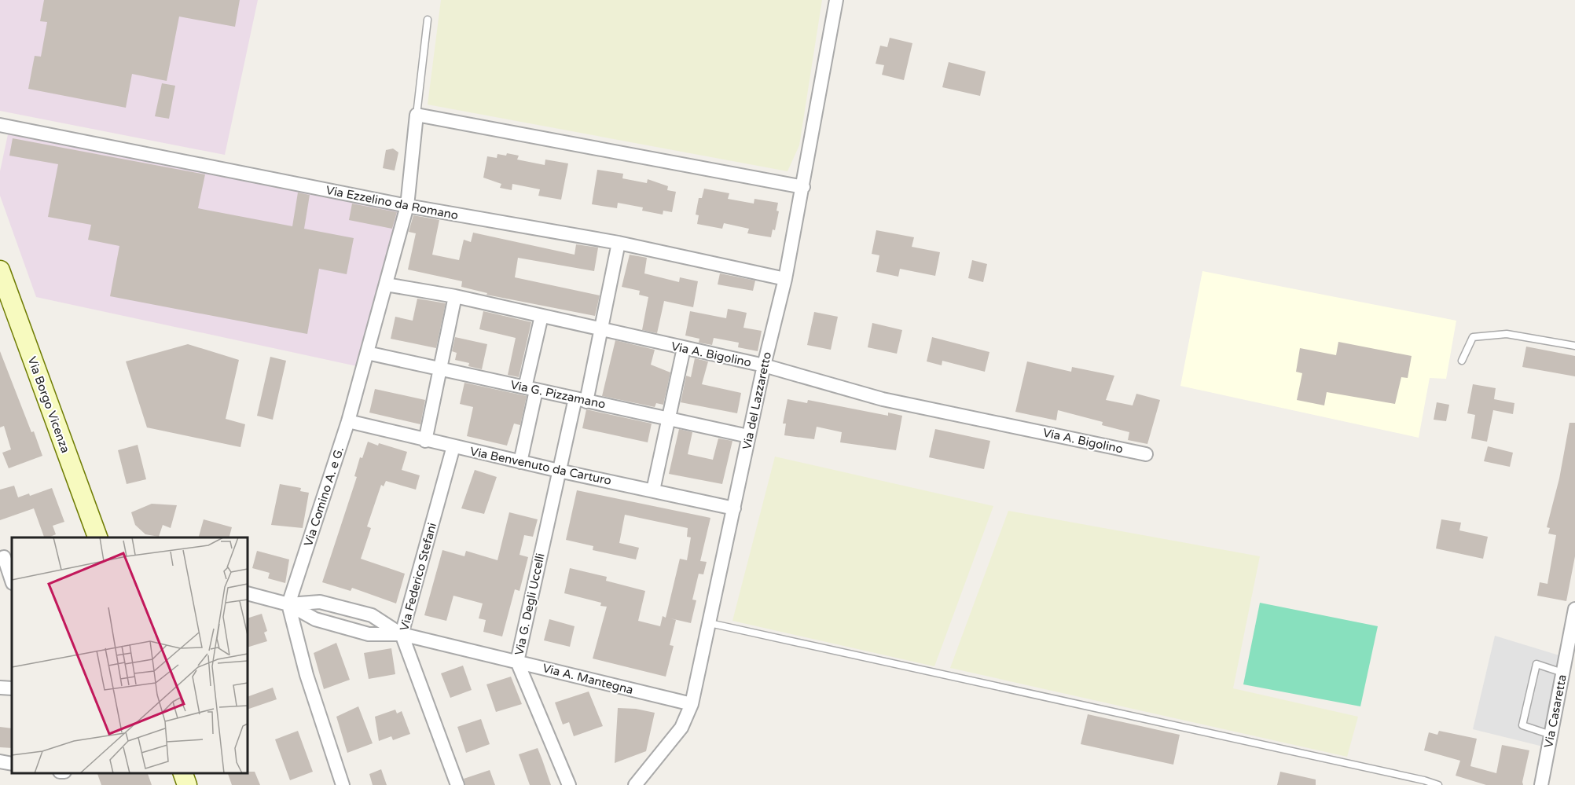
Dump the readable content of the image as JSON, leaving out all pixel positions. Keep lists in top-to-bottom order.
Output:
{
  "streets": {
    "street": [
      "Via Ezzelino da Romano",
      "Via A. Bigolino",
      "Via G. Pizzamano",
      "Via del Lazzaretto",
      "Via Borgo Vicenza",
      "Via Benvenuto da Carturo",
      "Via Comino A. e G.",
      "Via Federico Stefani",
      "Via G. Degli Uccelli",
      "Via A. Mantegna",
      "Via Casaretta"
    ]
  },
  "crossings": [
    ["Via Ezzelino da Romano", "Via del Lazzaretto"],
    ["Via Ezzelino da Romano", "Via Comino A. e G."],
    ["Via Ezzelino da Romano", "Via G. Degli Uccelli"],
    ["Via A. Bigolino", "Via del Lazzaretto"],
    ["Via A. Bigolino", "Via Comino A. e G."],
    ["Via A. Bigolino", "Via G. Degli Uccelli"],
    ["Via G. Pizzamano", "Via del Lazzaretto"],
    ["Via G. Pizzamano", "Via Comino A. e G."],
    ["Via G. Pizzamano", "Via G. Degli Uccelli"],
    ["Via del Lazzaretto", "Via Benvenuto da Carturo"],
    ["Via del Lazzaretto", "Via A. Mantegna"],
    ["Via Benvenuto da Carturo", "Via Comino A. e G."],
    ["Via Benvenuto da Carturo", "Via Federico Stefani"],
    ["Via Benvenuto da Carturo", "Via G. Degli Uccelli"],
    ["Via Comino A. e G.", "Via A. Mantegna"],
    ["Via Federico Stefani", "Via A. Mantegna"],
    ["Via G. Degli Uccelli", "Via A. Mantegna"]
  ]
}
